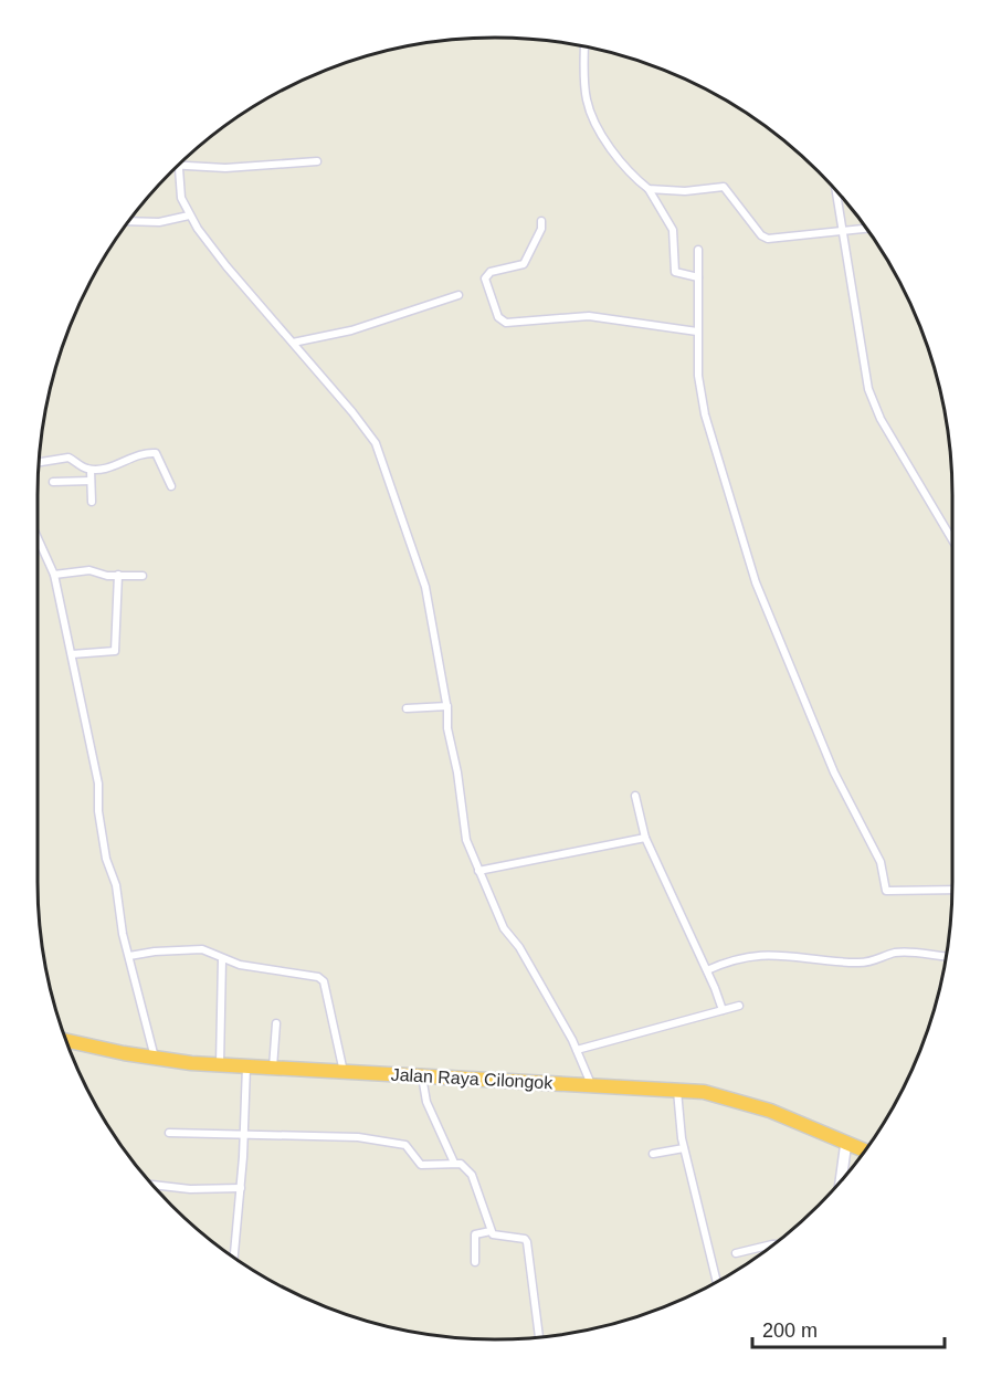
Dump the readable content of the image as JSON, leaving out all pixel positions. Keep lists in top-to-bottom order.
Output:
{
  "streets": {
    "highway": ["Jalan Raya Cilongok"]
  },
  "scale_bar": "200 m"
}
